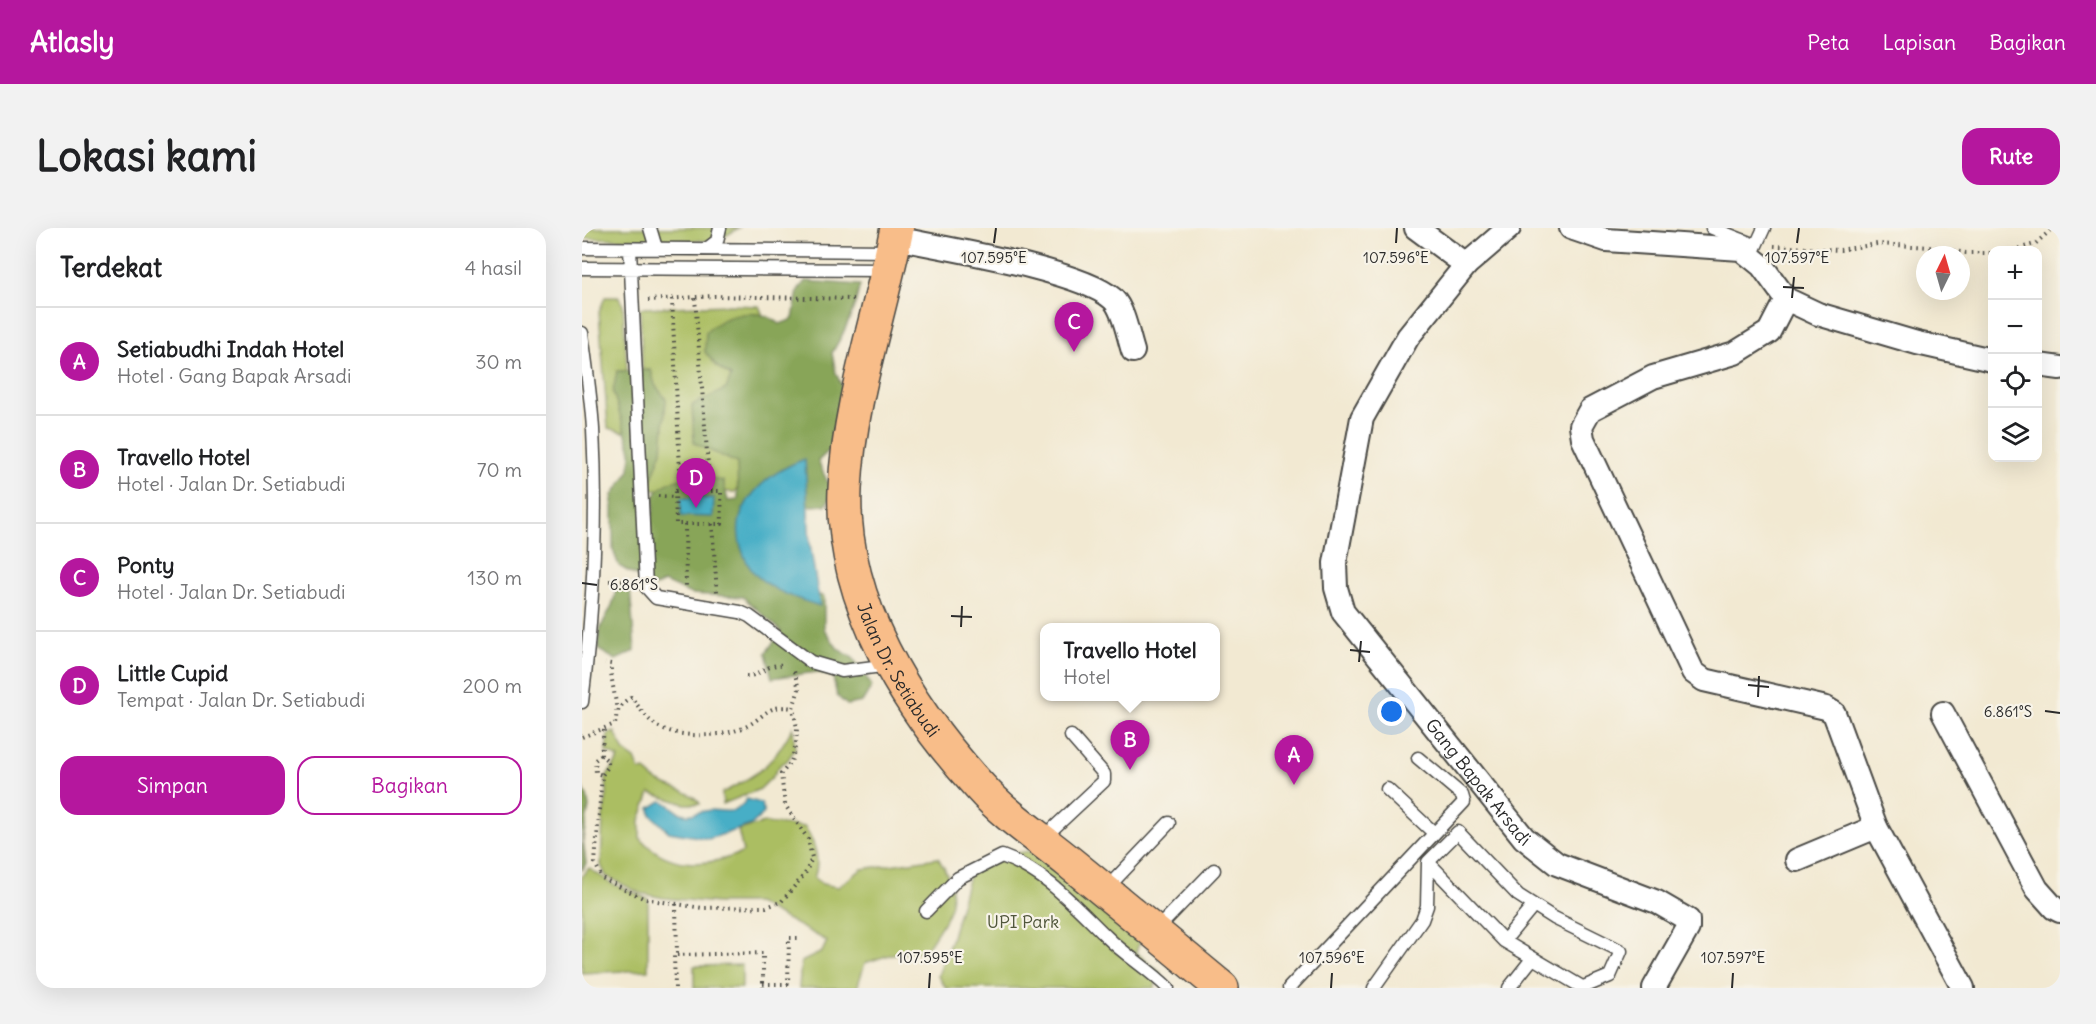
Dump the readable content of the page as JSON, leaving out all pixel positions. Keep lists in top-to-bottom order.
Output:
{
  "streets": {
    "main road": ["Jalan Dr. Setiabudi"],
    "street": ["Gang Bapak Arsadi"]
  },
  "parks": ["UPI Park"],
  "north": "top",
  "page": {
    "header": "Atlasly",
    "nav": ["Peta", "Lapisan", "Bagikan"],
    "buttons": [
      "Rute",
      ["Simpan", "Bagikan"]
    ],
    "title": "Lokasi kami",
    "heading": ["Terdekat", "4 hasil"],
    "map_buttons": ["+", "−"],
    "pins": [
      "C",
      "D",
      "B",
      "A"
    ],
    "list": [
      {
        "mark": "A",
        "name": "Setiabudhi Indah Hotel",
        "note": "Hotel · Gang Bapak Arsadi",
        "value": "30 m"
      },
      {
        "mark": "B",
        "name": "Travello Hotel",
        "note": "Hotel · Jalan Dr. Setiabudi",
        "value": "70 m"
      },
      {
        "mark": "C",
        "name": "Ponty",
        "note": "Hotel · Jalan Dr. Setiabudi",
        "value": "130 m"
      },
      {
        "mark": "D",
        "name": "Little Cupid",
        "note": "Tempat · Jalan Dr. Setiabudi",
        "value": "200 m"
      }
    ],
    "popup": ["Travello Hotel", "Hotel"]
  },
  "coordinates": [
    "107.595°E",
    "107.596°E",
    "107.597°E",
    "6.861°S"
  ]
}
